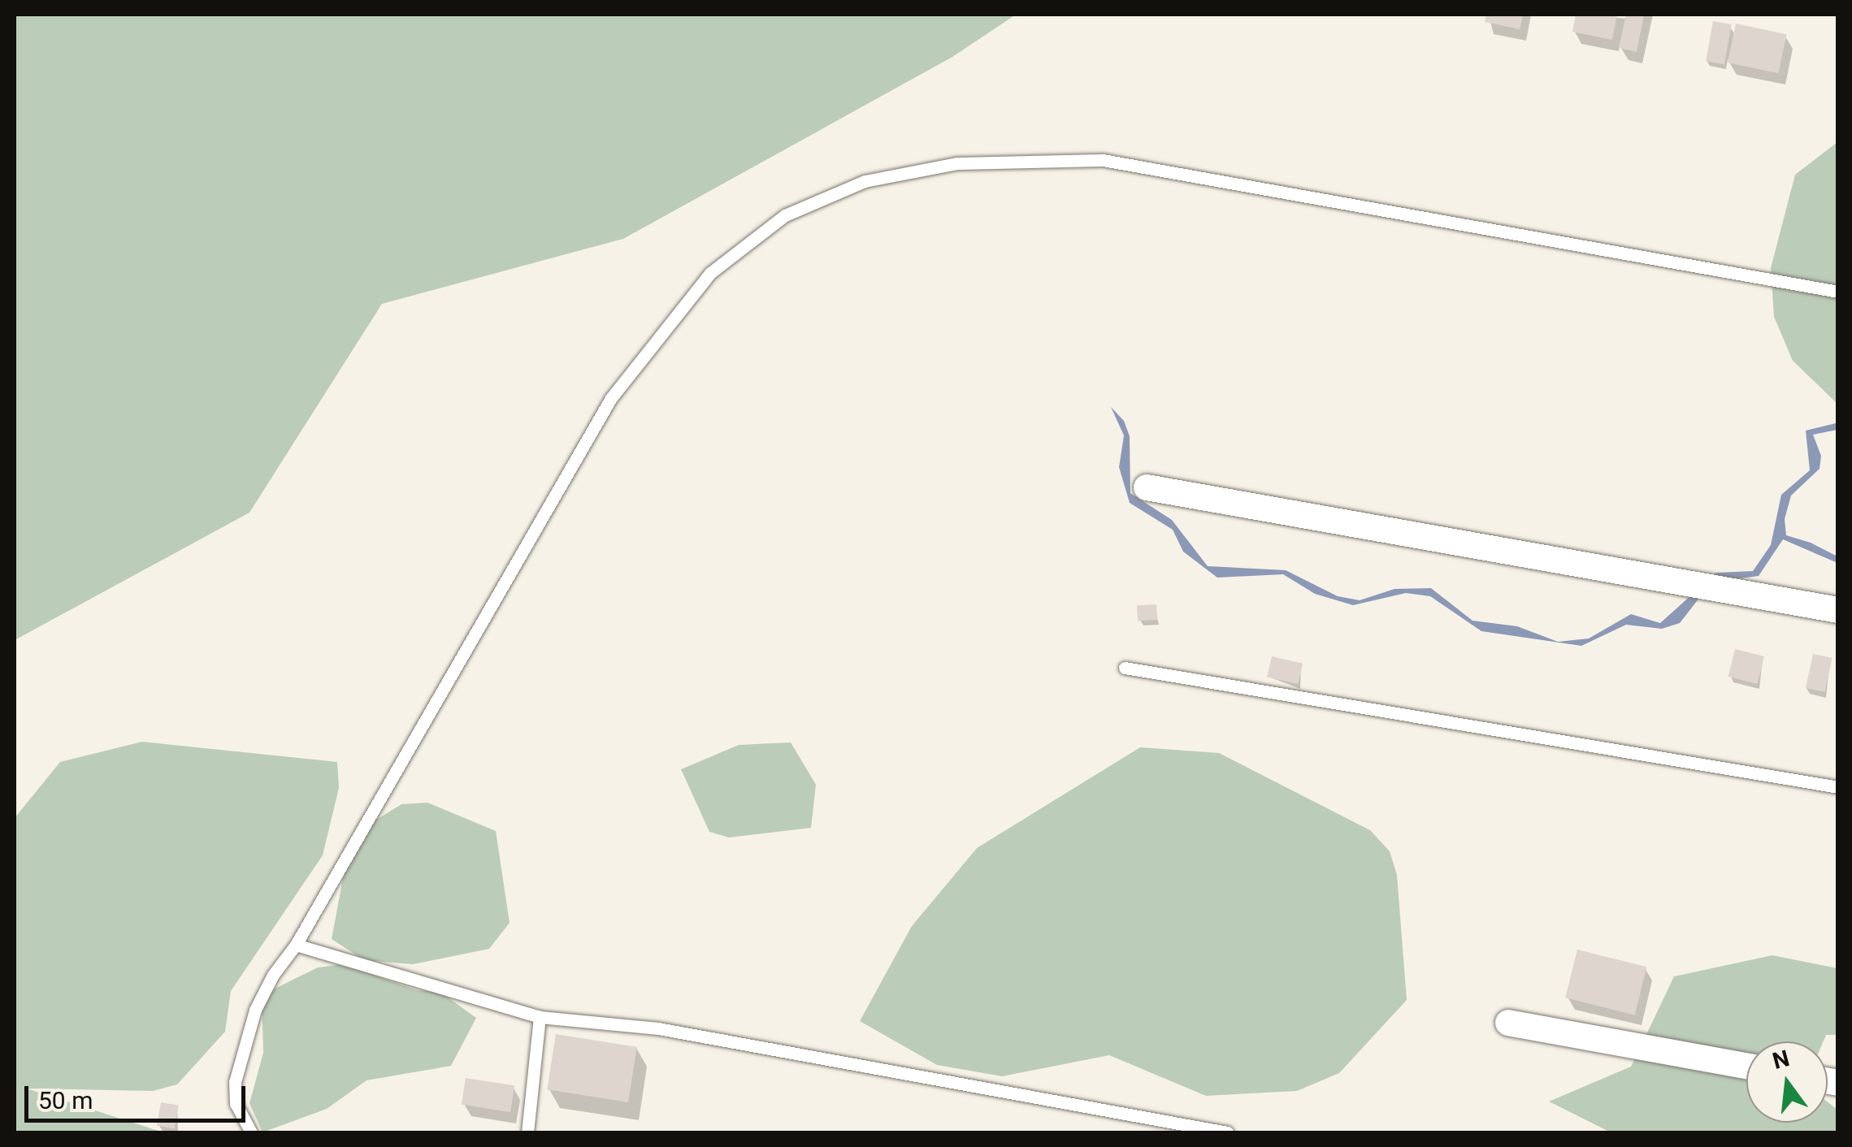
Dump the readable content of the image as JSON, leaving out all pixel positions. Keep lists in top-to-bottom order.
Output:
{
  "scale_bar": "50 m",
  "north": "top"
}
